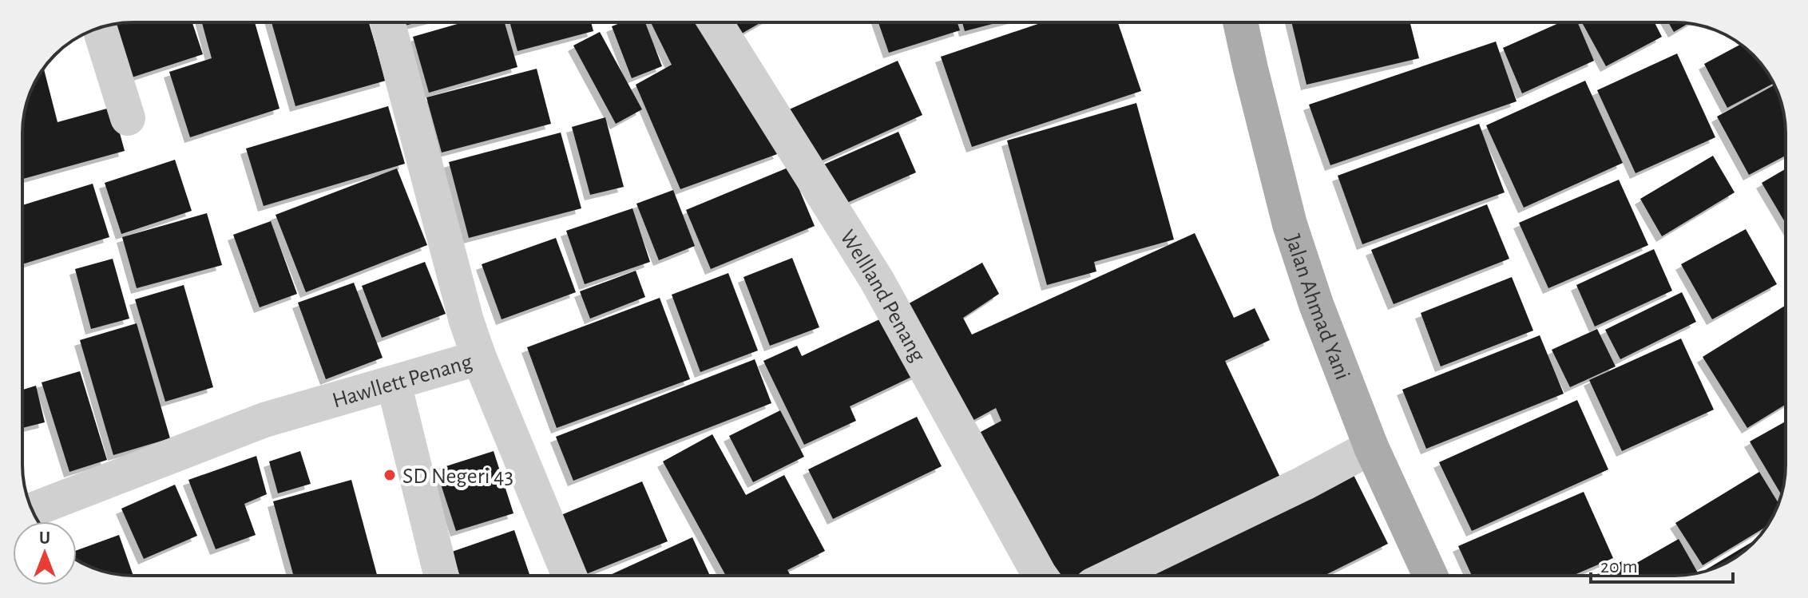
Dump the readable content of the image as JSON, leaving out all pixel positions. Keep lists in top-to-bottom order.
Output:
{
  "streets": {
    "main road": ["Jalan Ahmad Yani"],
    "street": ["Wellland Penang", "Hawllett Penang"]
  },
  "places": ["SD Negeri 43"],
  "scale_bar": "20 m",
  "north": "top"
}
